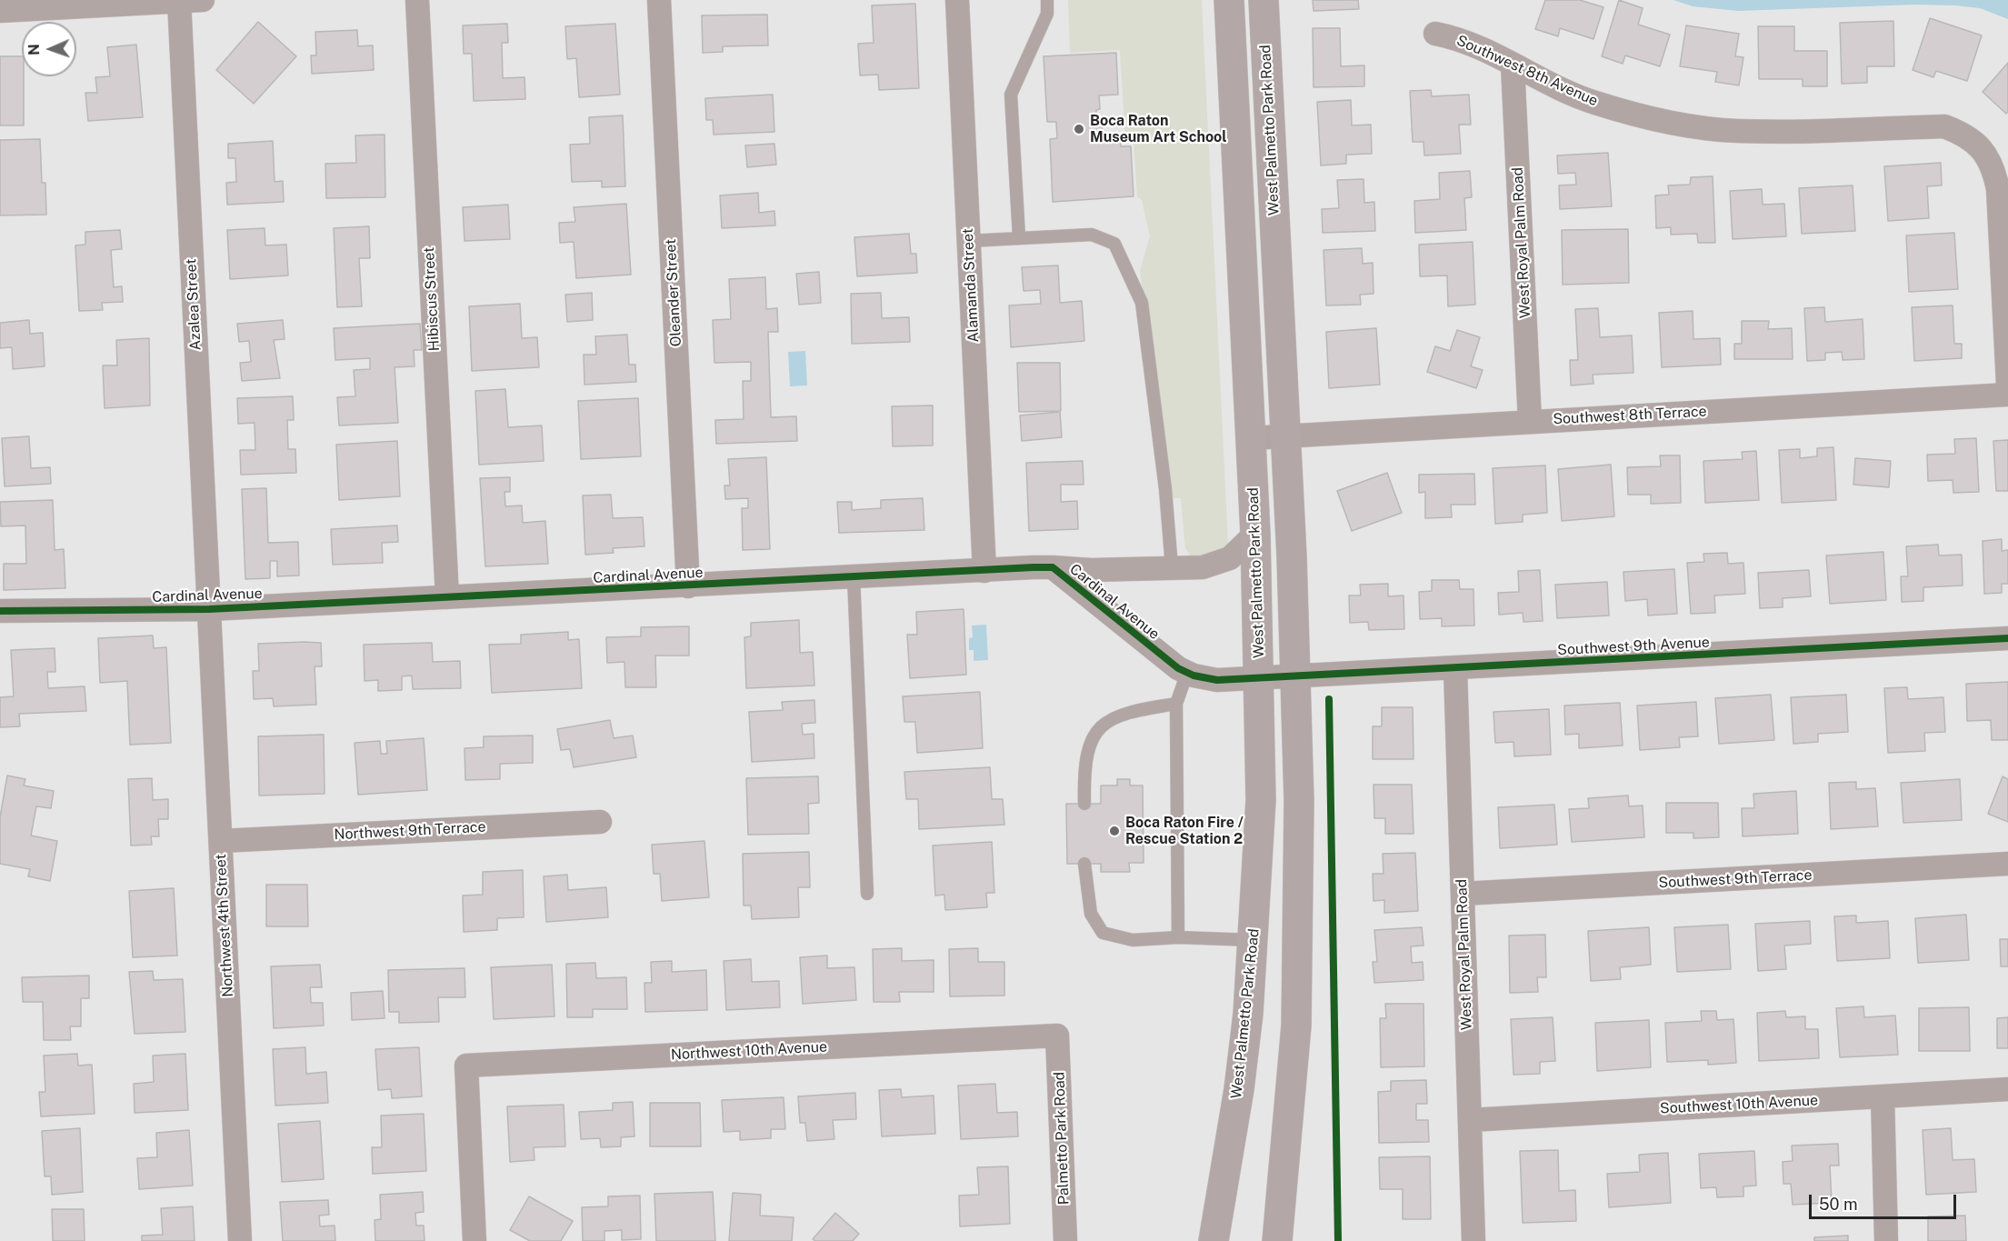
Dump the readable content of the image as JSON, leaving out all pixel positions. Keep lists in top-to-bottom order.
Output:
{
  "streets": {
    "main road": ["West Palmetto Park Road"],
    "street": [
      "Southwest 8th Avenue",
      "West Royal Palm Road",
      "Alamanda Street",
      "Oleander Street",
      "Hibiscus Street",
      "Azalea Street",
      "Southwest 8th Terrace",
      "Cardinal Avenue",
      "Southwest 9th Avenue",
      "Northwest 9th Terrace",
      "Southwest 9th Terrace",
      "Northwest 4th Street",
      "Northwest 10th Avenue",
      "Southwest 10th Avenue",
      "Palmetto Park Road"
    ]
  },
  "crossings": [
    ["Southwest 8th Avenue", "West Royal Palm Road"],
    ["West Palmetto Park Road", "Southwest 8th Terrace"],
    ["West Palmetto Park Road", "Cardinal Avenue"],
    ["West Palmetto Park Road", "Southwest 9th Avenue"],
    ["West Royal Palm Road", "Southwest 8th Terrace"],
    ["West Royal Palm Road", "Southwest 9th Avenue"],
    ["West Royal Palm Road", "Southwest 9th Terrace"],
    ["West Royal Palm Road", "Southwest 10th Avenue"],
    ["Alamanda Street", "Cardinal Avenue"],
    ["Oleander Street", "Cardinal Avenue"],
    ["Hibiscus Street", "Cardinal Avenue"],
    ["Azalea Street", "Cardinal Avenue"],
    ["Azalea Street", "Northwest 4th Street"],
    ["Cardinal Avenue", "Southwest 9th Avenue"],
    ["Cardinal Avenue", "Northwest 4th Street"],
    ["Northwest 9th Terrace", "Northwest 4th Street"],
    ["Northwest 10th Avenue", "Palmetto Park Road"]
  ],
  "places": ["Boca Raton Museum Art School", "Boca Raton Fire / Rescue Station 2"],
  "scale_bar": "50 m",
  "north": "left"
}
